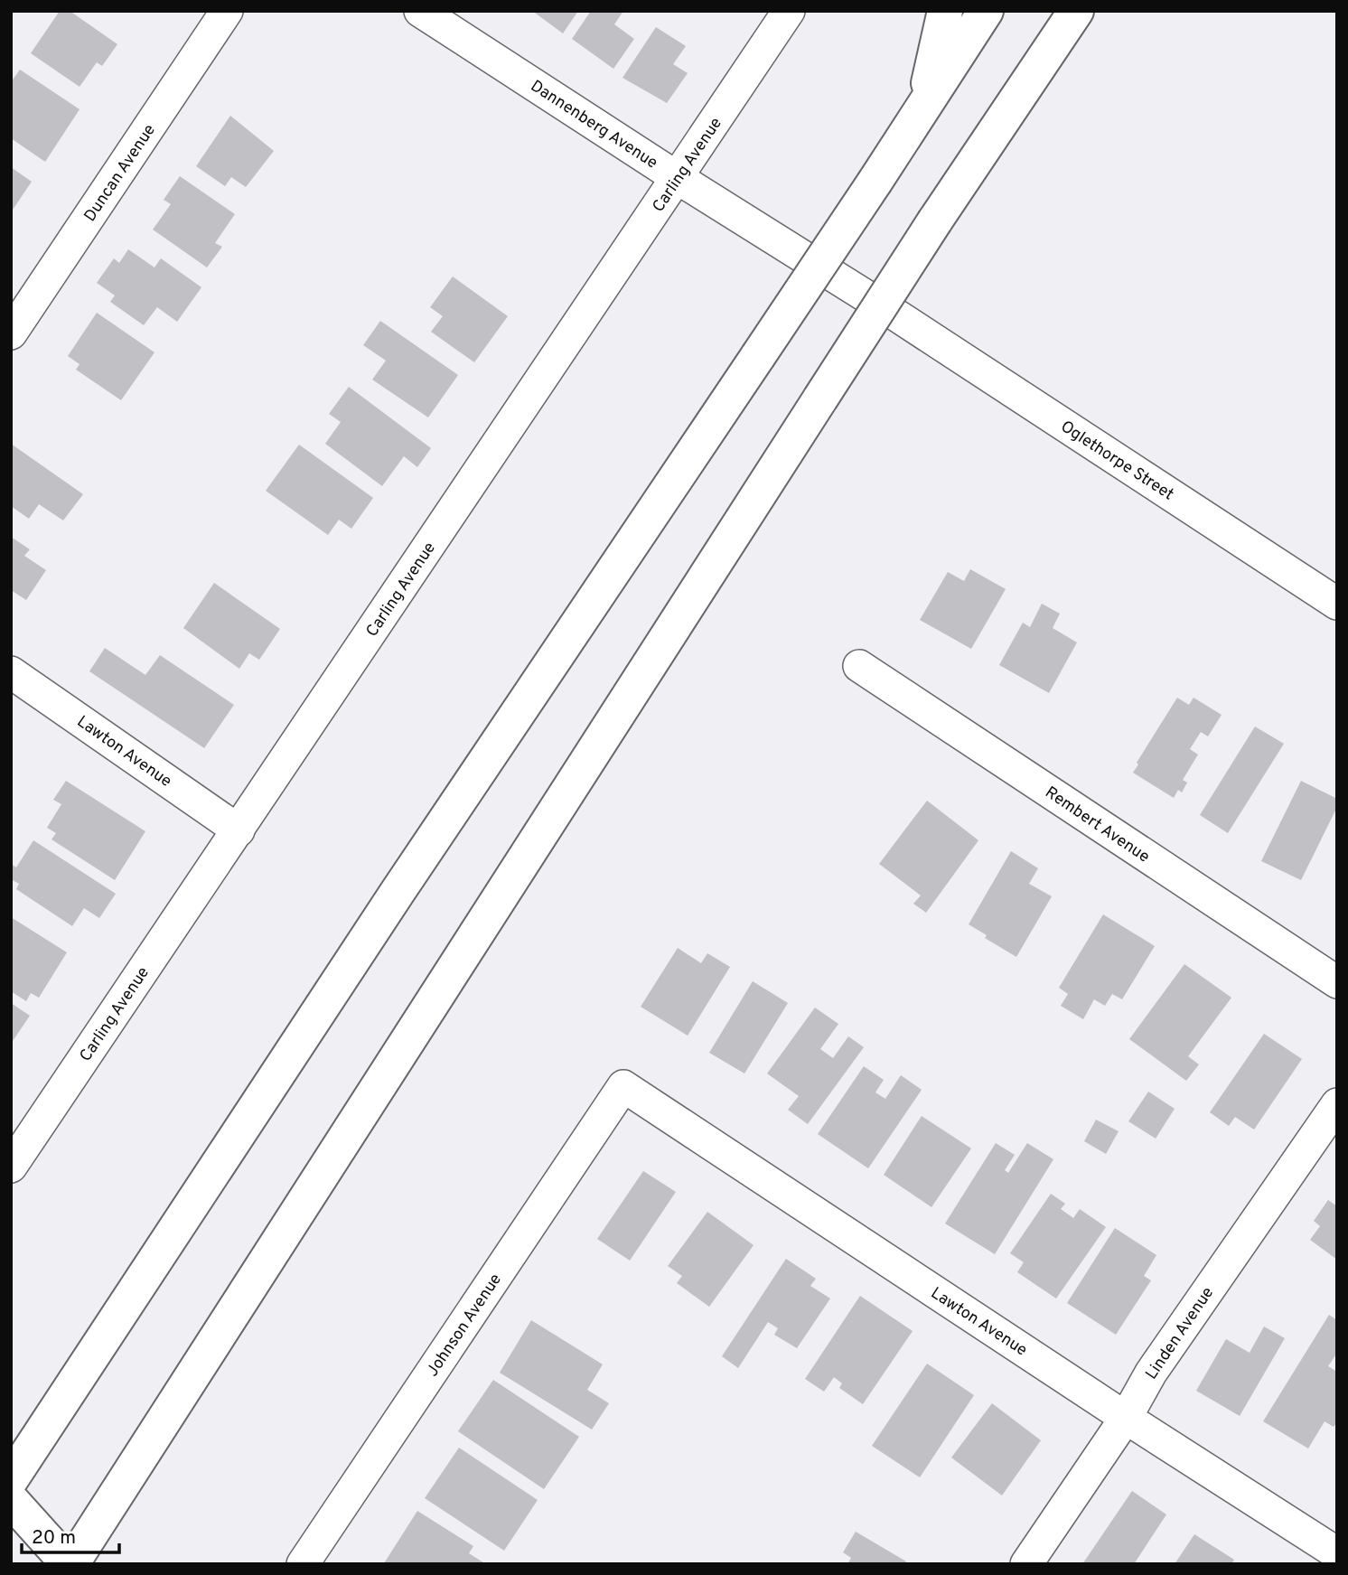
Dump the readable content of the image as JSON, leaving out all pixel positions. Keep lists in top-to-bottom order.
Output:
{
  "streets": {
    "street": [
      "Dannenberg Avenue",
      "Carling Avenue",
      "Duncan Avenue",
      "Oglethorpe Street",
      "Lawton Avenue",
      "Rembert Avenue",
      "Johnson Avenue",
      "Linden Avenue"
    ]
  },
  "crossings": [
    ["Dannenberg Avenue", "Carling Avenue"],
    ["Dannenberg Avenue", "Oglethorpe Street"],
    ["Carling Avenue", "Lawton Avenue"],
    ["Lawton Avenue", "Johnson Avenue"],
    ["Lawton Avenue", "Linden Avenue"]
  ],
  "scale_bar": "20 m"
}
